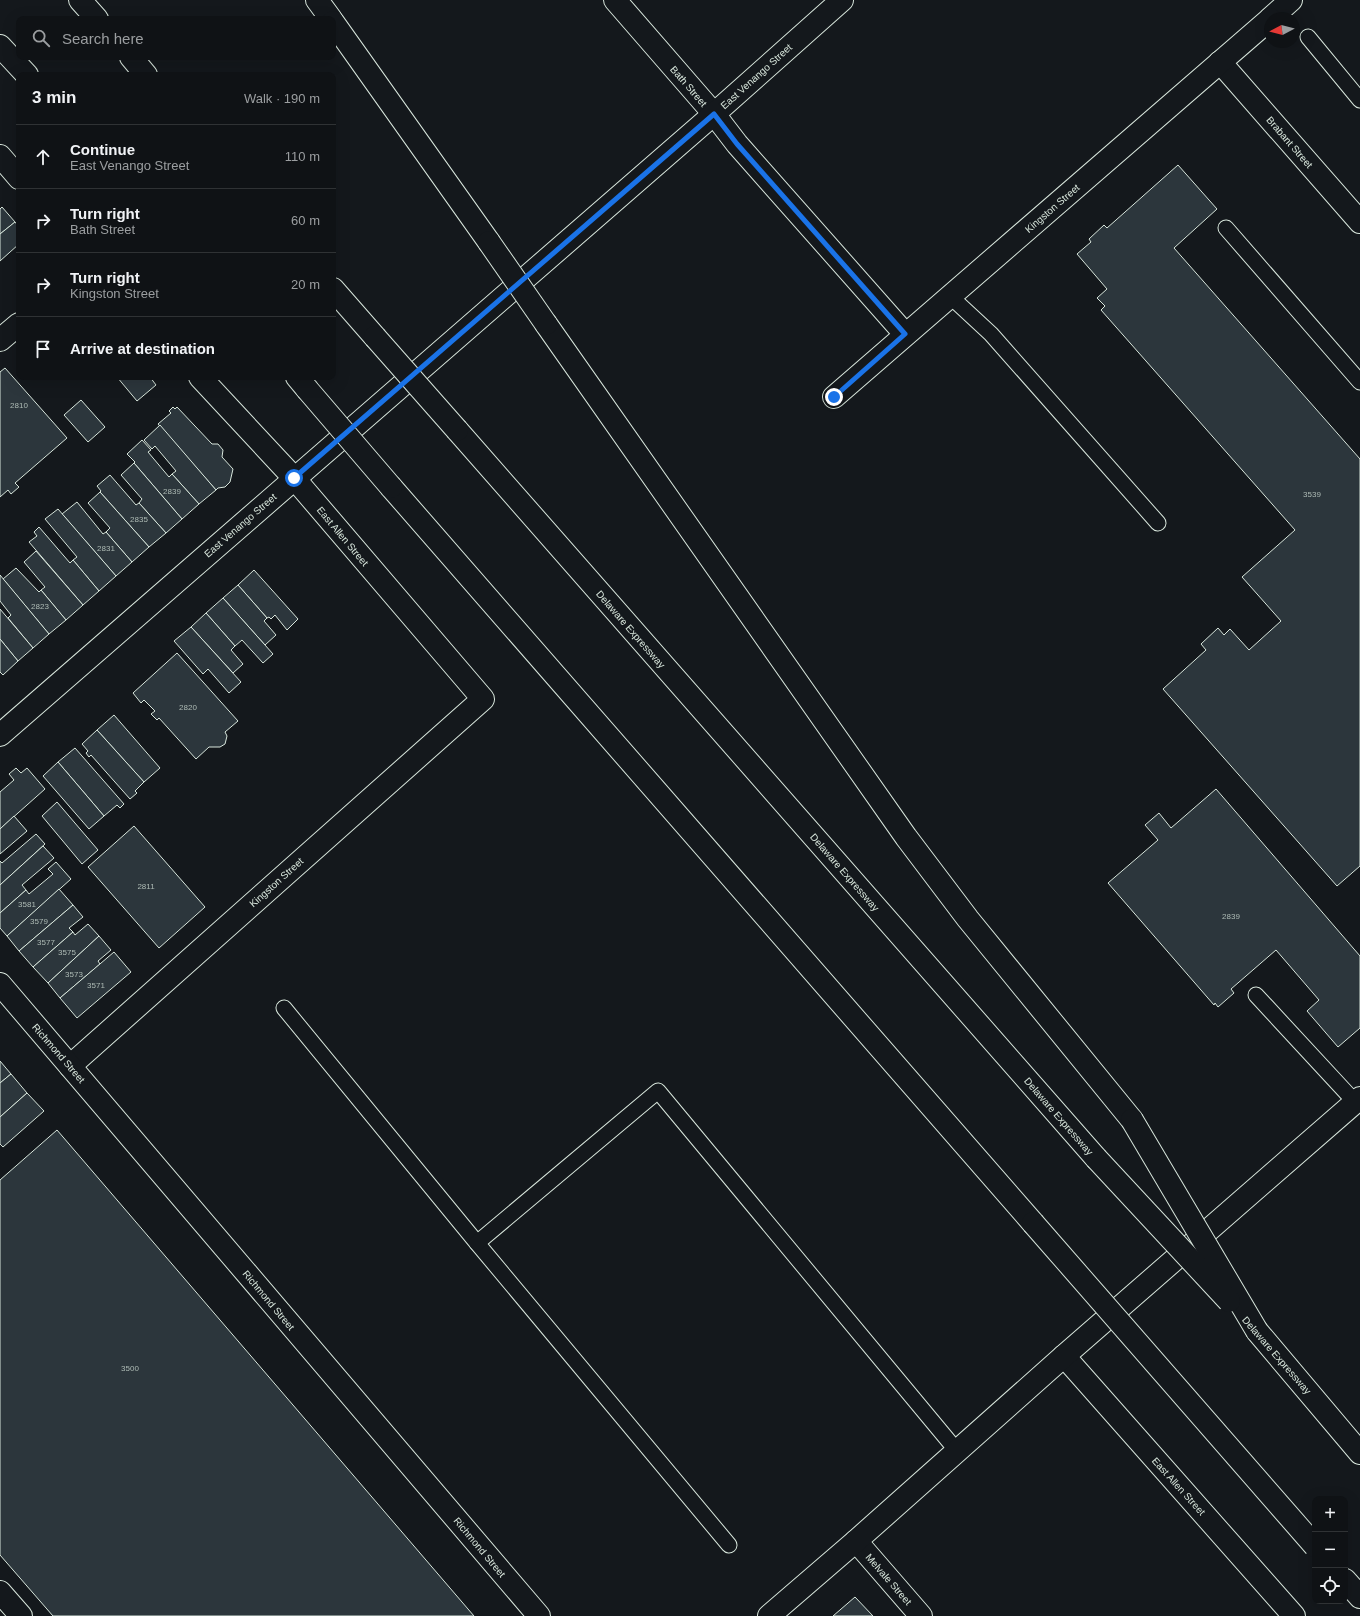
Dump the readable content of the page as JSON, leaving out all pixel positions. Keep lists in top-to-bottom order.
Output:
{
  "streets": {
    "main road": [
      "East Venango Street",
      "Bath Street",
      "Brabant Street",
      "Kingston Street",
      "East Allen Street",
      "Delaware Expressway",
      "Richmond Street",
      "Melvale Street"
    ]
  },
  "crossings": [
    ["East Venango Street", "Bath Street"],
    ["East Venango Street", "East Allen Street"],
    ["Bath Street", "Kingston Street"],
    ["Brabant Street", "Kingston Street"],
    ["Kingston Street", "East Allen Street"],
    ["Kingston Street", "Richmond Street"]
  ],
  "house_numbers": [
    "2810",
    "2839",
    "3539",
    "2835",
    "2831",
    "2823",
    "2820",
    "2811",
    "3581",
    "2839",
    "3579",
    "3577",
    "3575",
    "3573",
    "3571",
    "3500"
  ],
  "north": "left",
  "page": {
    "search": "Search here",
    "heading": ["3 min", "Walk · 190 m"],
    "list": [
      ["Continue", "East Venango Street", "110 m"],
      ["Turn right", "Bath Street", "60 m"],
      ["Turn right", "Kingston Street", "20 m"],
      "Arrive at destination"
    ],
    "map_buttons": ["+", "−"]
  }
}
